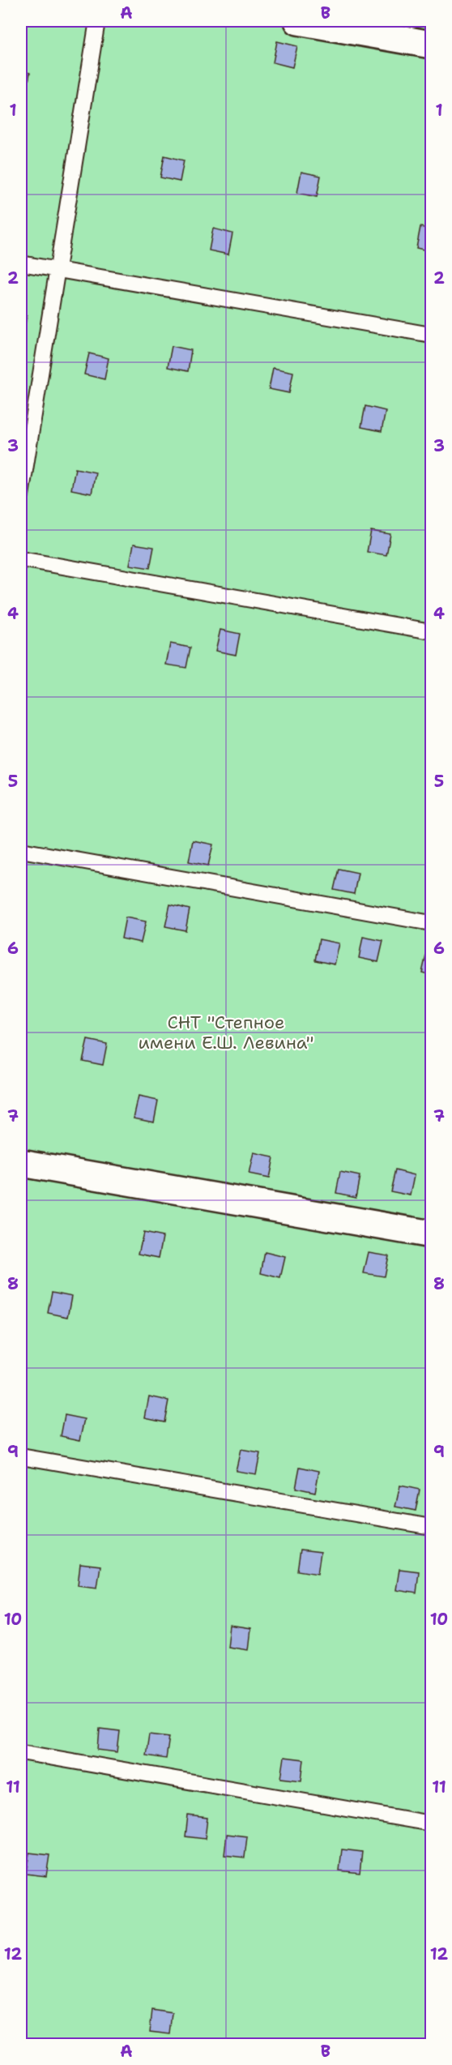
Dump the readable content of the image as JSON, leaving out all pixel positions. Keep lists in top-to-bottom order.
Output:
{
  "parks": ["СНТ \"Степное имени Е.Ш. Левина\""],
  "grid": {
    "columns": ["A", "B"],
    "rows": [
      "1",
      "2",
      "3",
      "4",
      "5",
      "6",
      "7",
      "8",
      "9",
      "10",
      "11",
      "12"
    ]
  }
}
